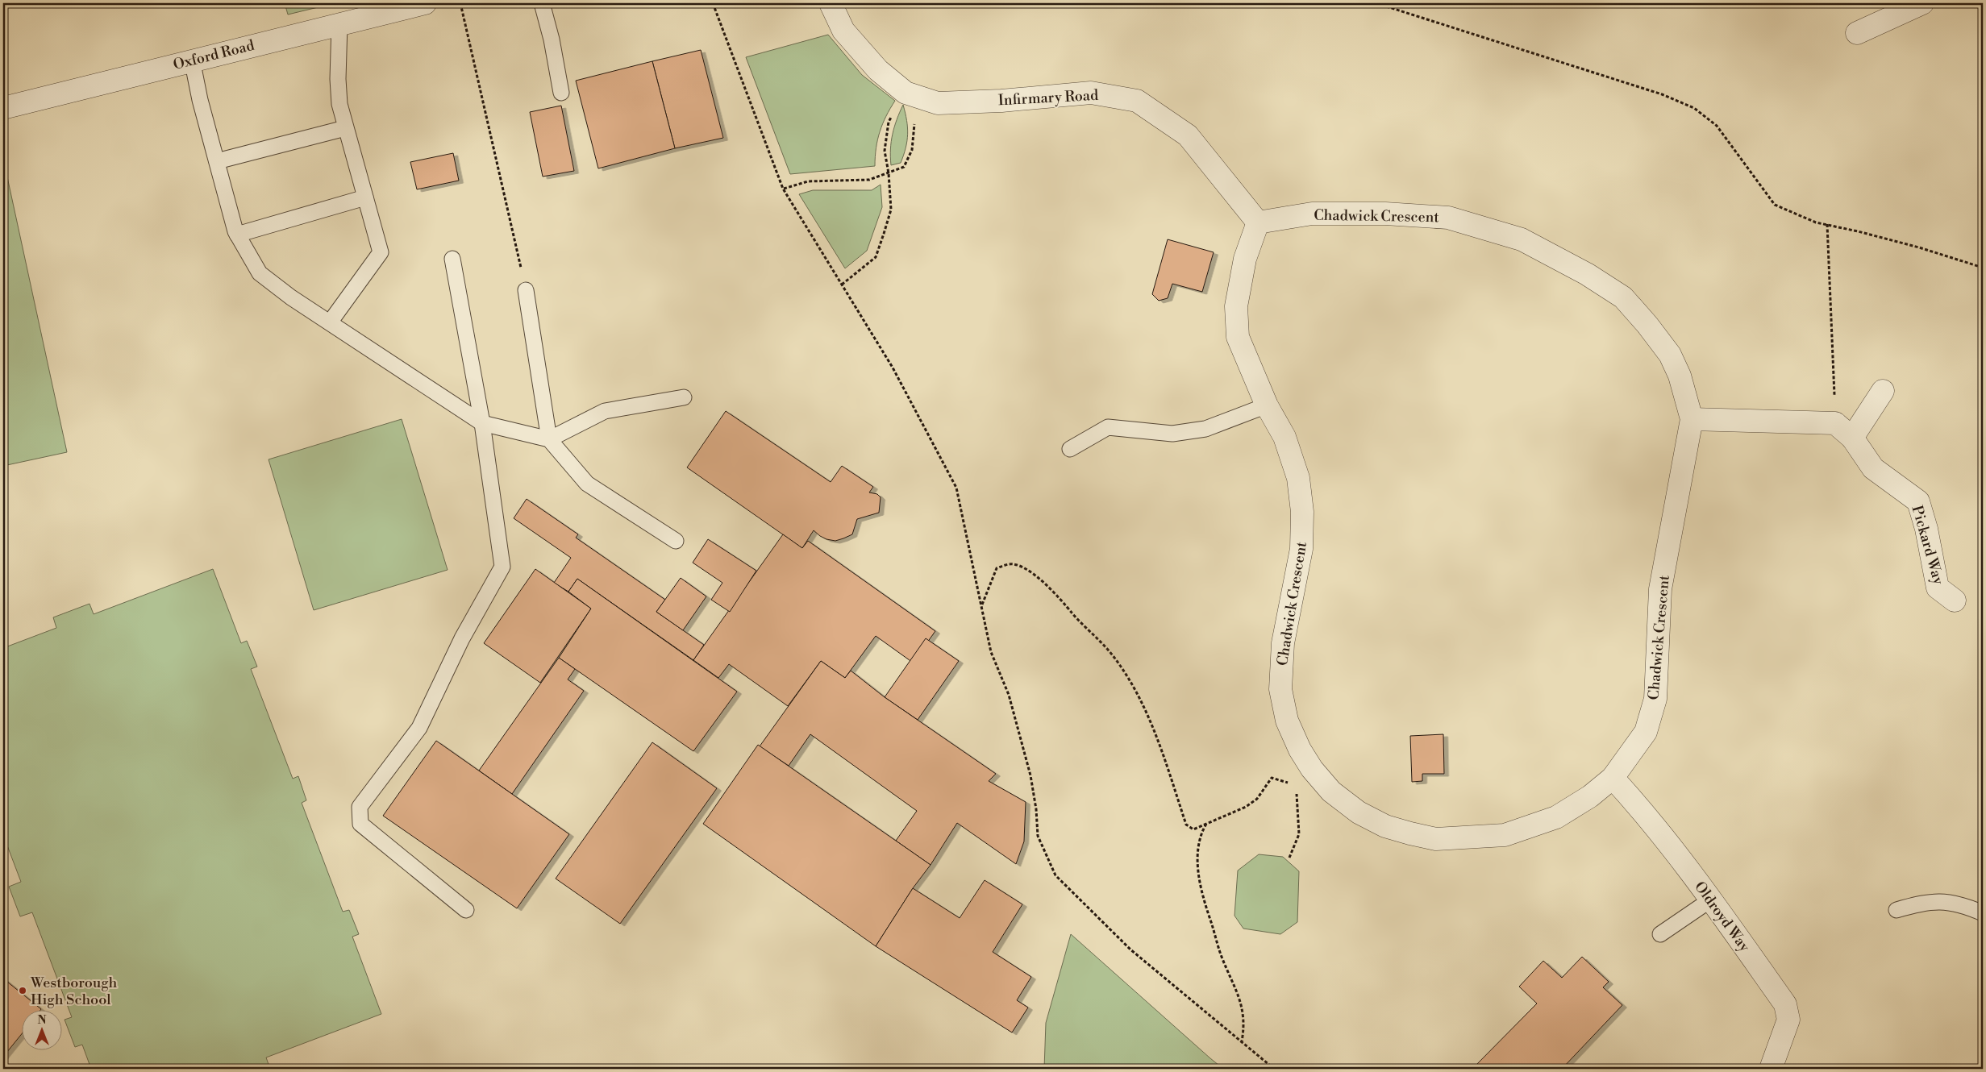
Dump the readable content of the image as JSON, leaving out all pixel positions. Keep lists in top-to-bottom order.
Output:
{
  "streets": {
    "street": [
      "Oxford Road",
      "Infirmary Road",
      "Chadwick Crescent",
      "Pickard Way",
      "Oldroyd Way"
    ]
  },
  "crossings": [
    ["Infirmary Road", "Chadwick Crescent"],
    ["Chadwick Crescent", "Oldroyd Way"]
  ],
  "places": ["Westborough High School"],
  "north": "top"
}
